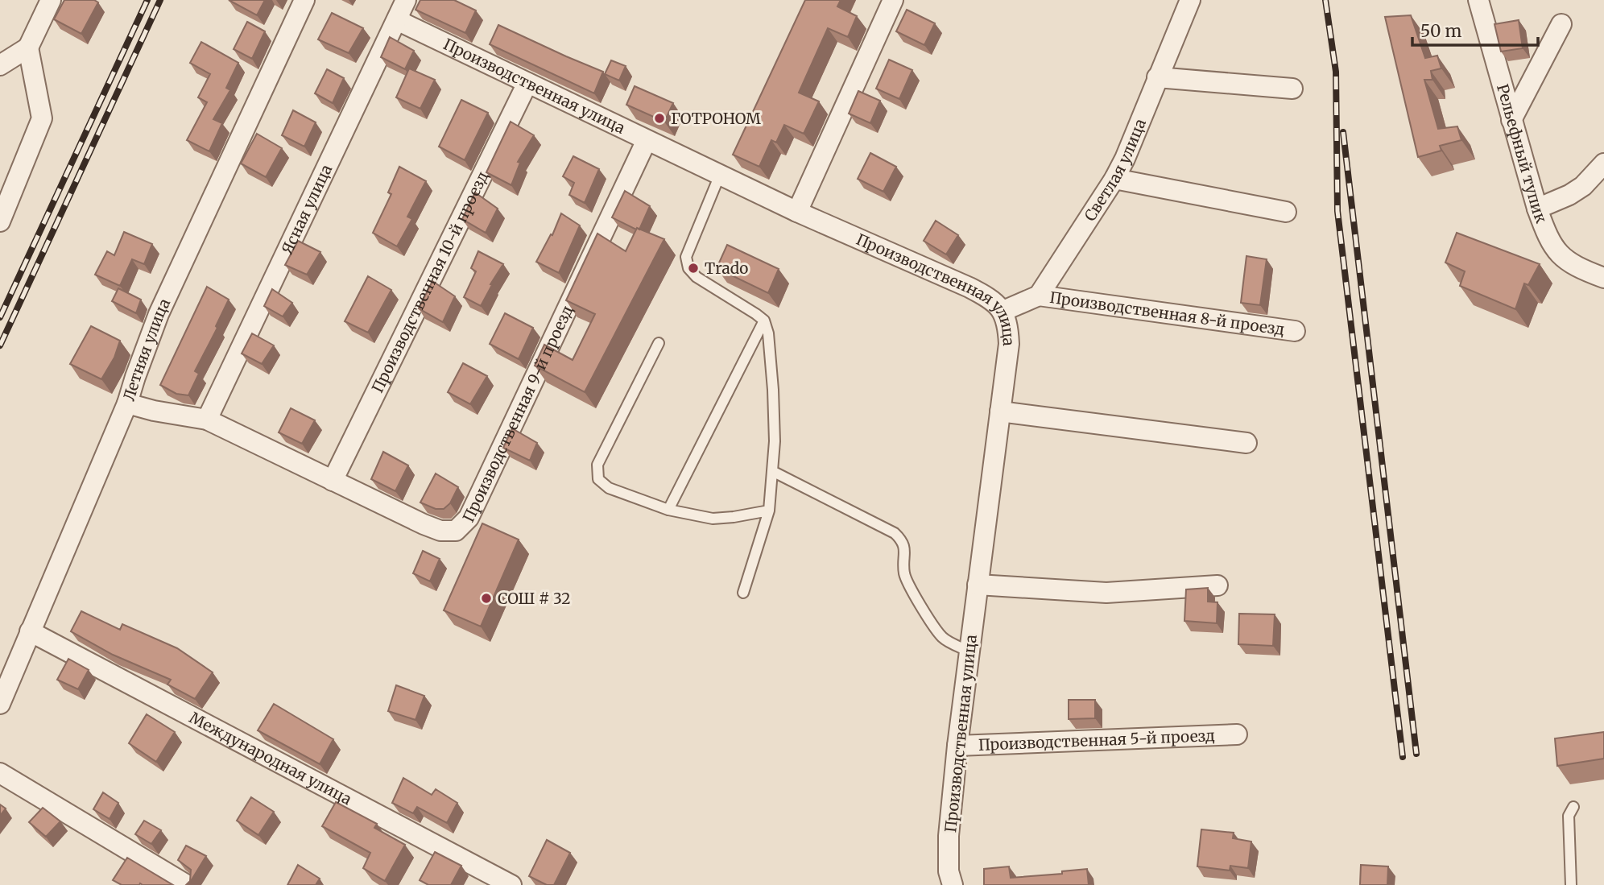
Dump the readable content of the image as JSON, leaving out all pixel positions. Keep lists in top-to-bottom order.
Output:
{
  "streets": {
    "street": [
      "Производственная улица",
      "Рельефный тупик",
      "Светлая улица",
      "Ясная улица",
      "Производственная 10-й проезд",
      "Производственная 8-й проезд",
      "Летняя улица",
      "Производственная 9-й проезд",
      "Производственная 5-й проезд",
      "Международная улица"
    ]
  },
  "crossings": [
    ["Производственная улица", "Ясная улица"],
    ["Производственная улица", "Производственная 10-й проезд"],
    ["Производственная улица", "Производственная 9-й проезд"],
    ["Производственная улица", "Производственная 5-й проезд"],
    ["Светлая улица", "Производственная 8-й проезд"],
    ["Производственная 10-й проезд", "Производственная 9-й проезд"],
    ["Летняя улица", "Международная улица"]
  ],
  "places": ["ГОТРОНОМ", "Trado", "СОШ # 32"],
  "scale_bar": "50 m"
}
